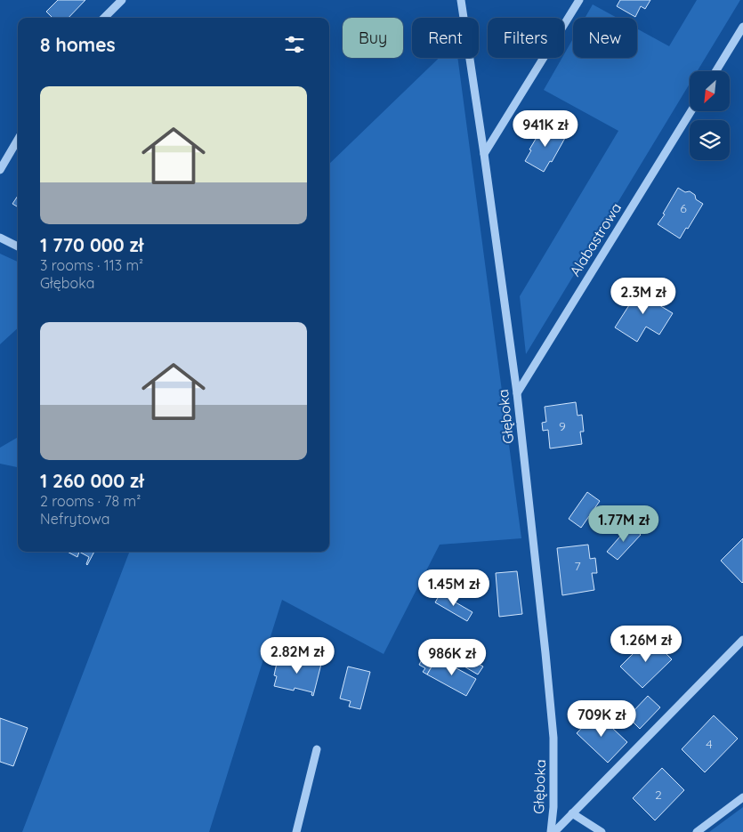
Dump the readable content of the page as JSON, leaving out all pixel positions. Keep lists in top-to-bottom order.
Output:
{
  "streets": {
    "street": ["Alabastrowa", "Głęboka"]
  },
  "crossings": [
    ["Alabastrowa", "Głęboka"]
  ],
  "house_numbers": [
    "6",
    "9",
    "7",
    "4",
    "2"
  ],
  "north": "bottom left",
  "page": {
    "chip": [
      "Buy",
      "Rent",
      "Filters",
      "New"
    ],
    "heading": "8 homes",
    "list": [
      {
        "name": "1 770 000 zł",
        "note": "3 rooms · 113 m² · Głęboka"
      },
      {
        "name": "1 260 000 zł",
        "note": "2 rooms · 78 m² · Nefrytowa"
      }
    ],
    "price": [
      "941K zł",
      "2.3M zł",
      "1.77M zł",
      "1.45M zł",
      "1.26M zł",
      "2.82M zł",
      "986K zł",
      "709K zł"
    ]
  }
}
